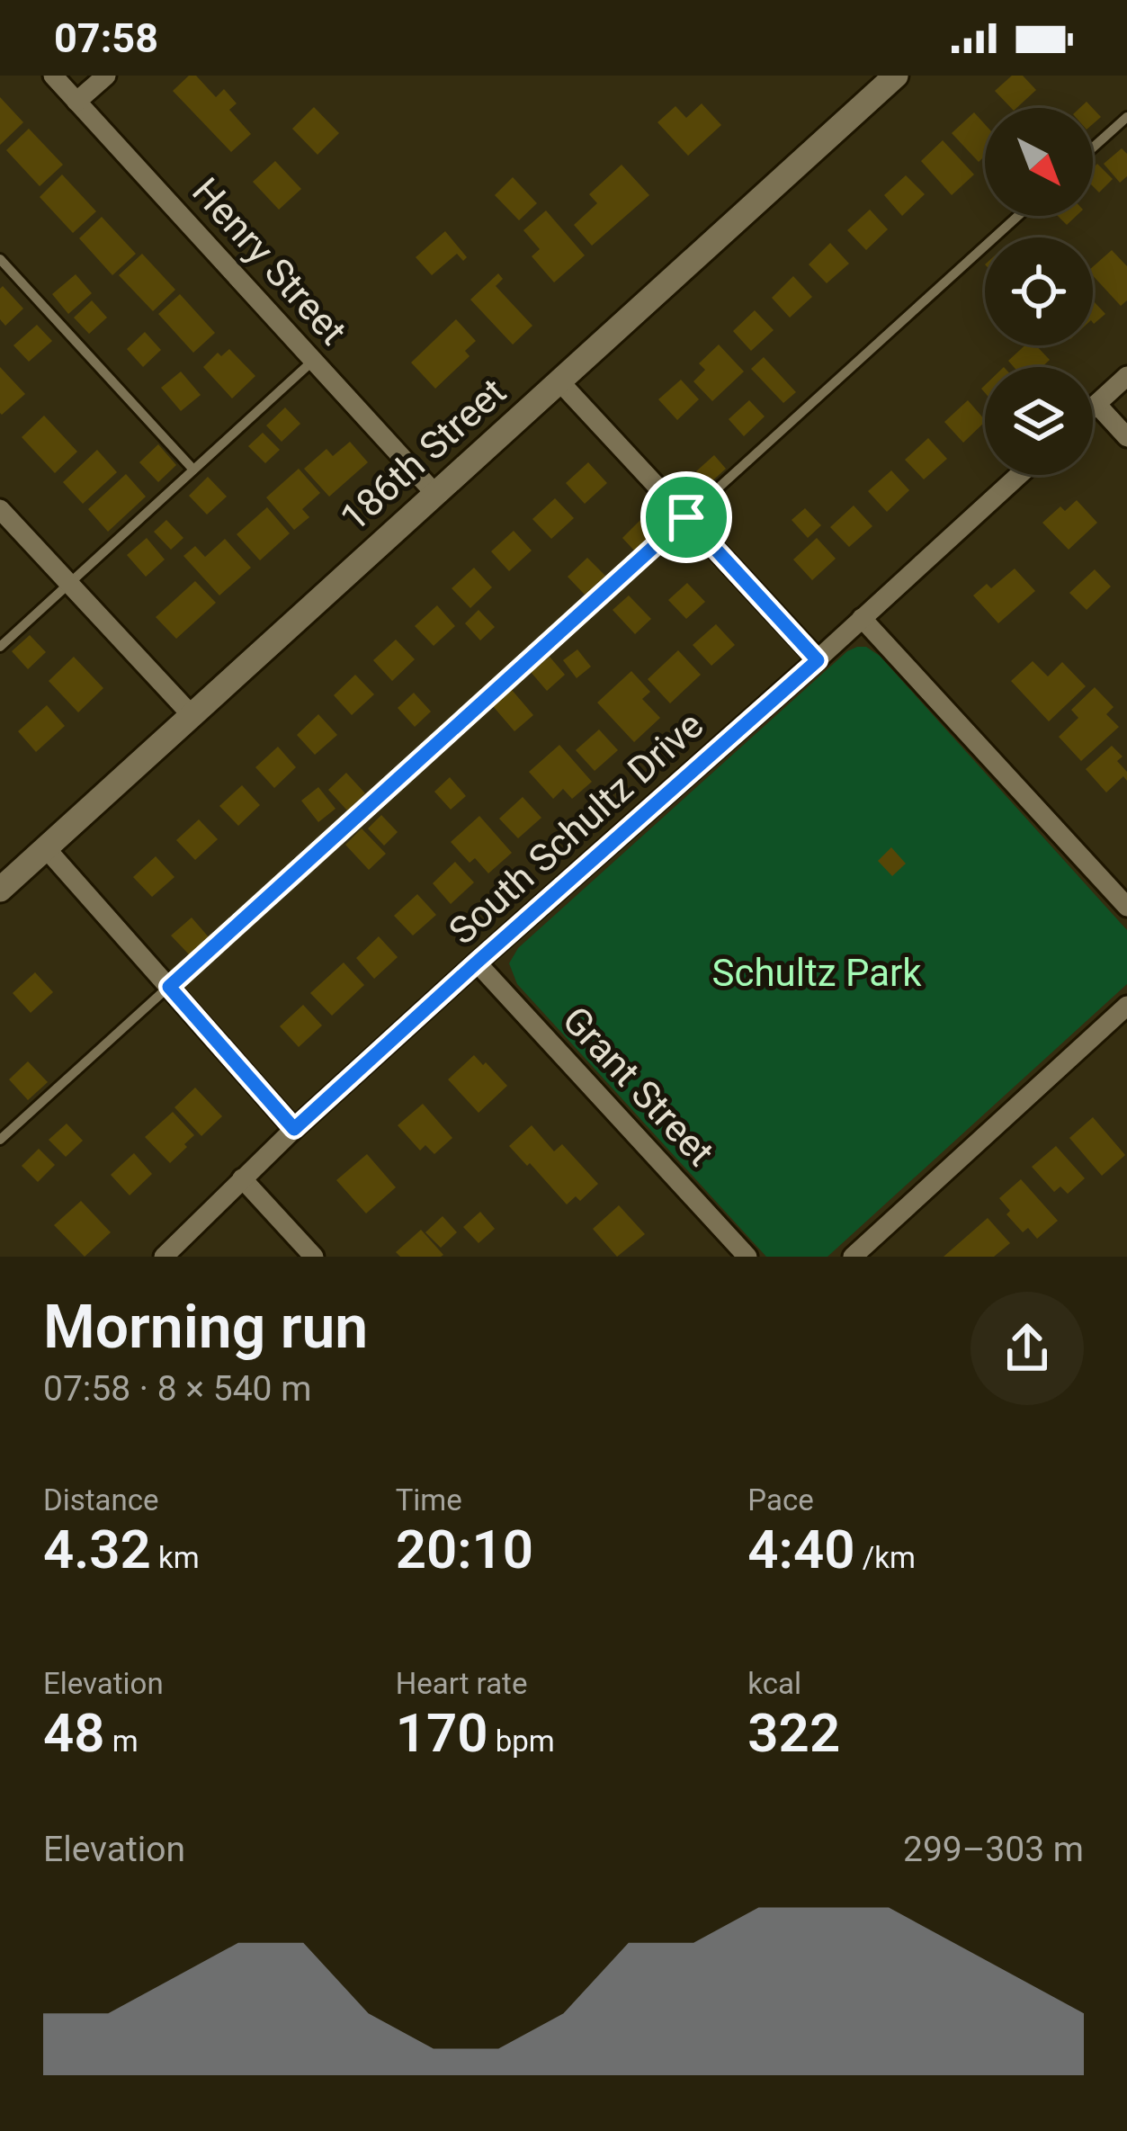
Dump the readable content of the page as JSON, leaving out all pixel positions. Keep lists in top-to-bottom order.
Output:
{
  "streets": {
    "street": [
      "Henry Street",
      "186th Street",
      "South Schultz Drive",
      "Grant Street"
    ]
  },
  "crossings": [
    ["Henry Street", "186th Street"],
    ["South Schultz Drive", "Grant Street"]
  ],
  "parks": ["Schultz Park"],
  "north": "bottom right",
  "page": {
    "status": "07:58",
    "heading": ["Morning run", "07:58 · 8 × 540 m"],
    "stats": [
      ["Distance", "4.32 km"],
      ["Time", "20:10"],
      ["Pace", "4:40 /km"],
      ["Elevation", "48 m"],
      ["Heart rate", "170 bpm"],
      ["kcal", "322"]
    ],
    "chart": ["Elevation", "299–303 m"]
  }
}
